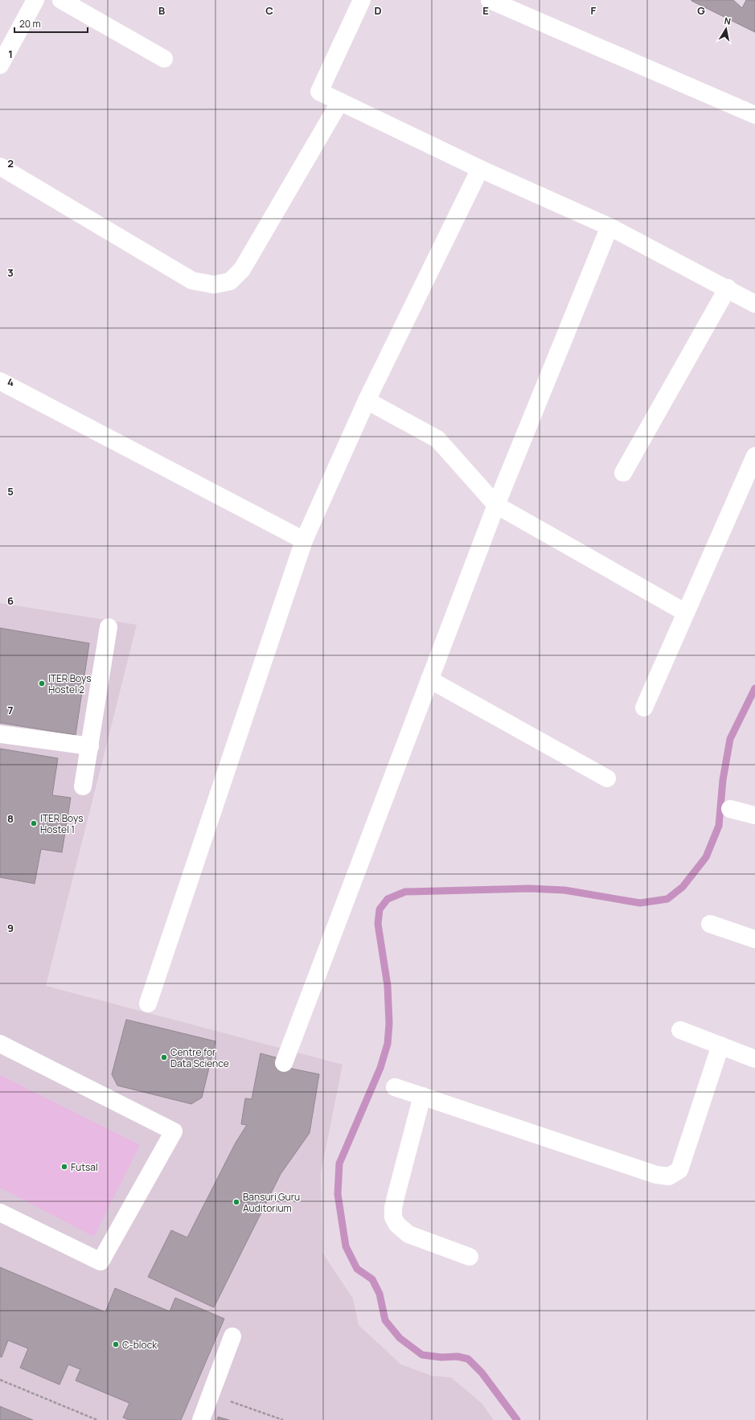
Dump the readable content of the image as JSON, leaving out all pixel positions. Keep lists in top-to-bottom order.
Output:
{
  "places": [
    "ITER Boys Hostel 2",
    "ITER Boys Hostel 1",
    "Centre for Data Science",
    "Futsal",
    "Bansuri Guru Auditorium",
    "C-block"
  ],
  "scale_bar": "20 m",
  "north": "top",
  "grid": {
    "columns": [
      "B",
      "C",
      "D",
      "E",
      "F",
      "G"
    ],
    "rows": [
      "1",
      "2",
      "3",
      "4",
      "5",
      "6",
      "7",
      "8",
      "9"
    ]
  }
}
